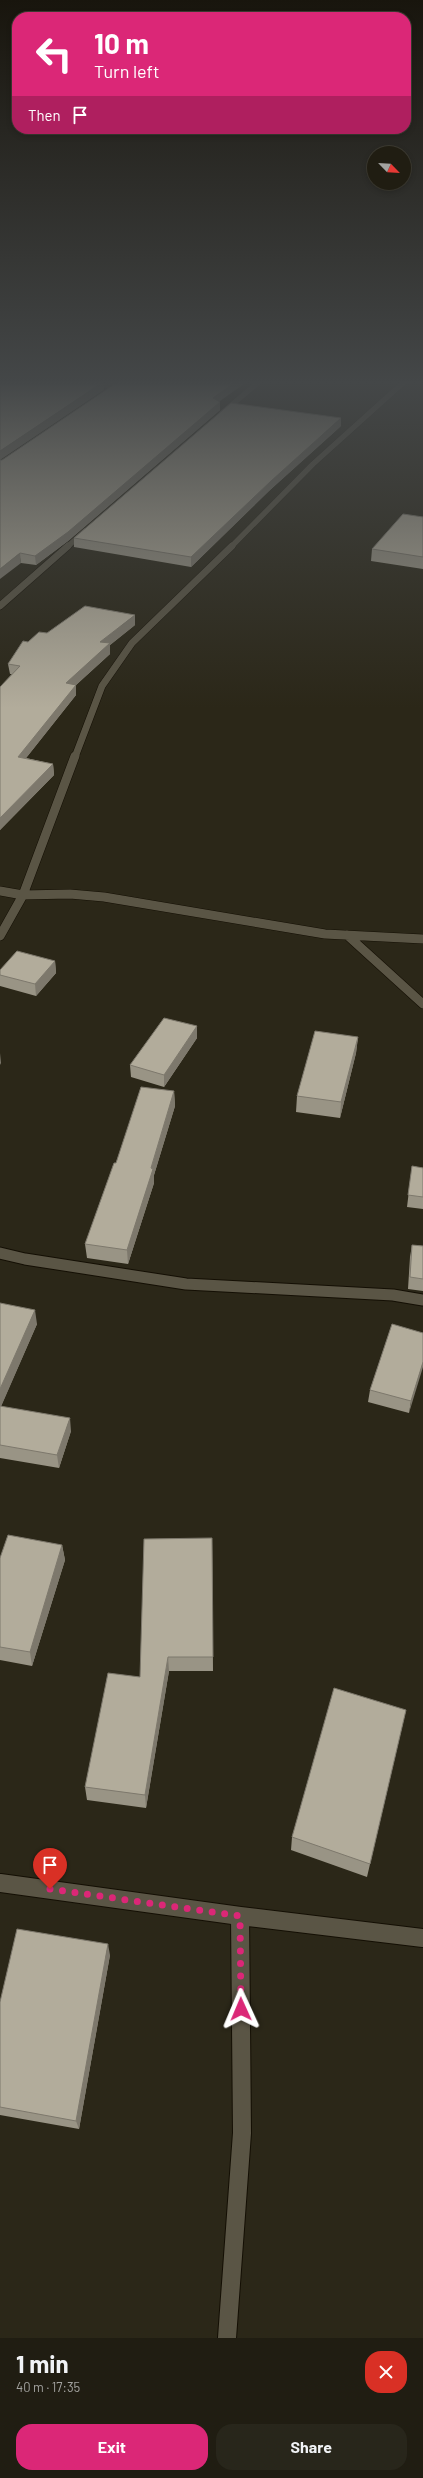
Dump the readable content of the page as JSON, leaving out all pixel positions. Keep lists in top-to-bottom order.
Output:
{
  "north": "bottom right",
  "page": {
    "turn": ["10 m", "Turn left"],
    "then": "Then",
    "heading": ["1 min", "40 m · 17:35"],
    "buttons": ["Exit", "Share"]
  }
}
